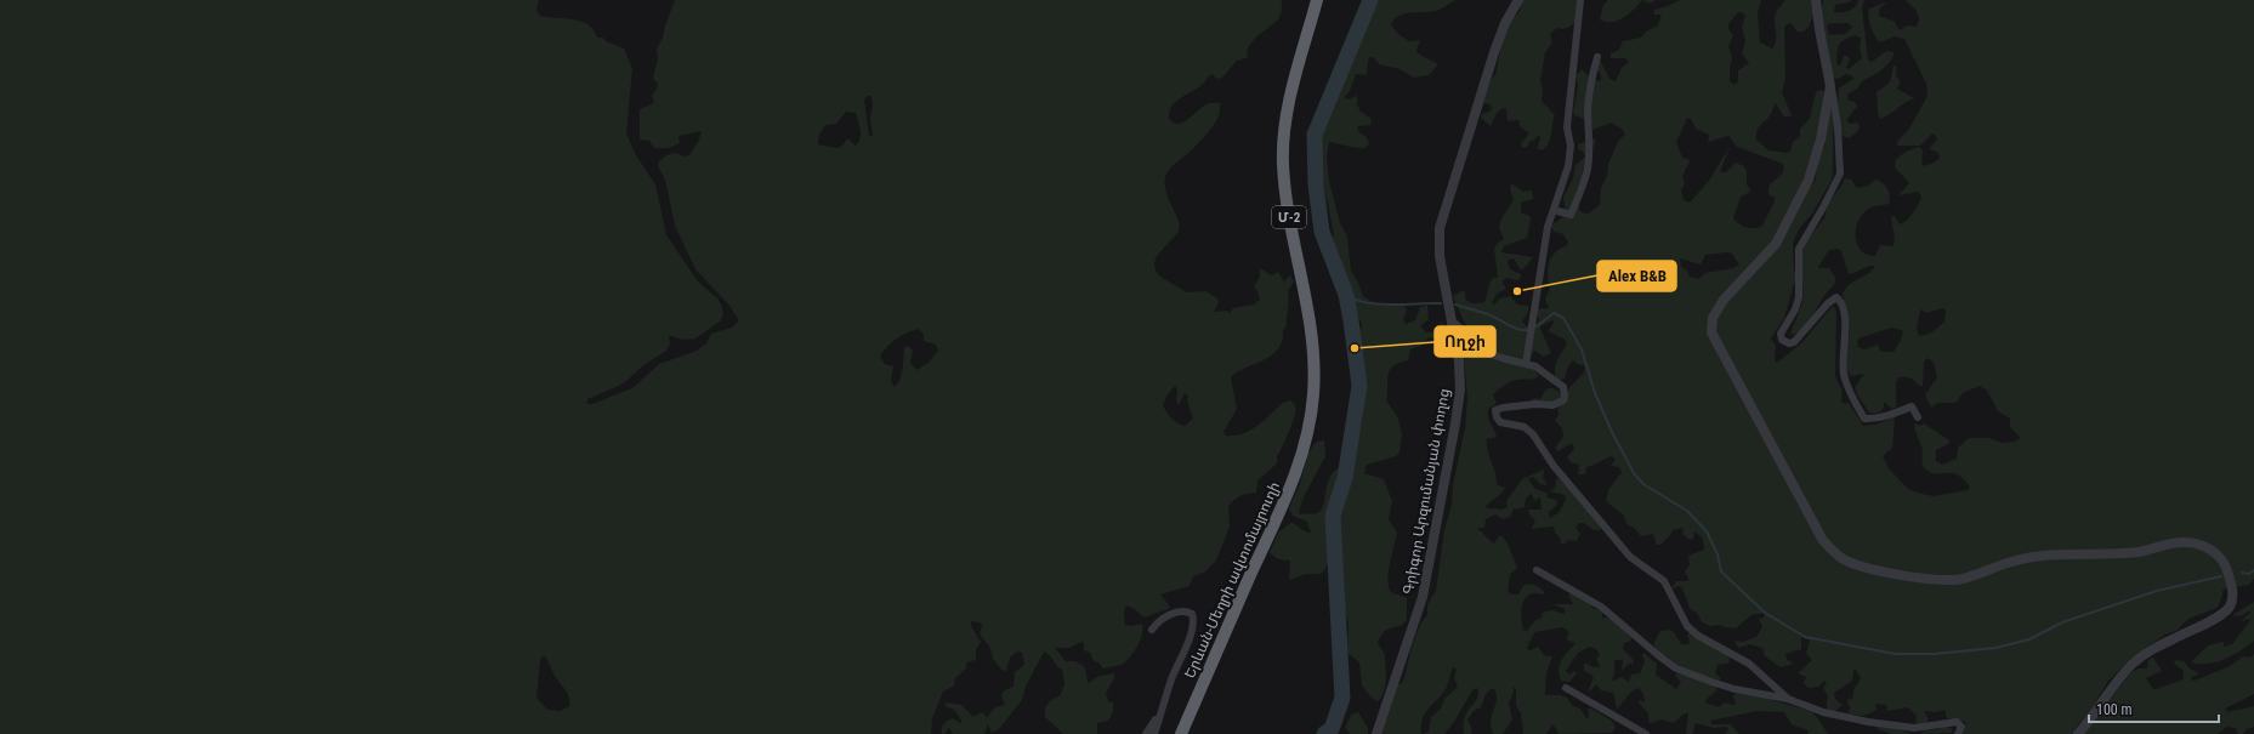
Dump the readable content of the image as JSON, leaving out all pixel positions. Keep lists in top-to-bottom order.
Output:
{
  "streets": {
    "highway": ["Մ-2", "Երևան-Մեղրի ավտոմայրուղի"],
    "street": ["Գրիգոր Արզումանյան փողոց"]
  },
  "places": ["Alex B&B", "Ողջի"],
  "scale_bar": "100 m"
}
